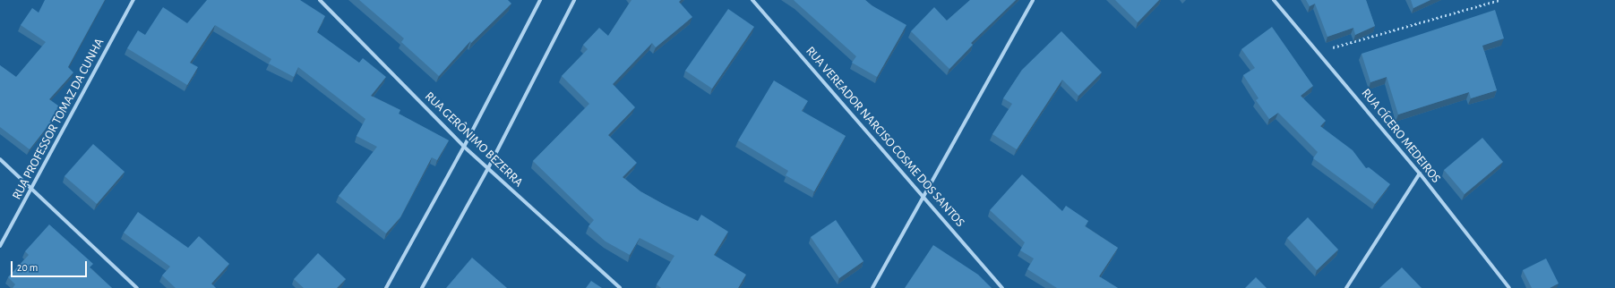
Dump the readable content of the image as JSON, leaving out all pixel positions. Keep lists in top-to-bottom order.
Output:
{
  "streets": {
    "street": [
      "RUA PROFESSOR TOMAZ DA CUNHA",
      "RUA CÍCERO MEDEIROS",
      "RUA VEREADOR NARCISO COSME DOS SANTOS",
      "RUA GERÔNIMO BEZERRA"
    ]
  },
  "scale_bar": "20 m"
}
